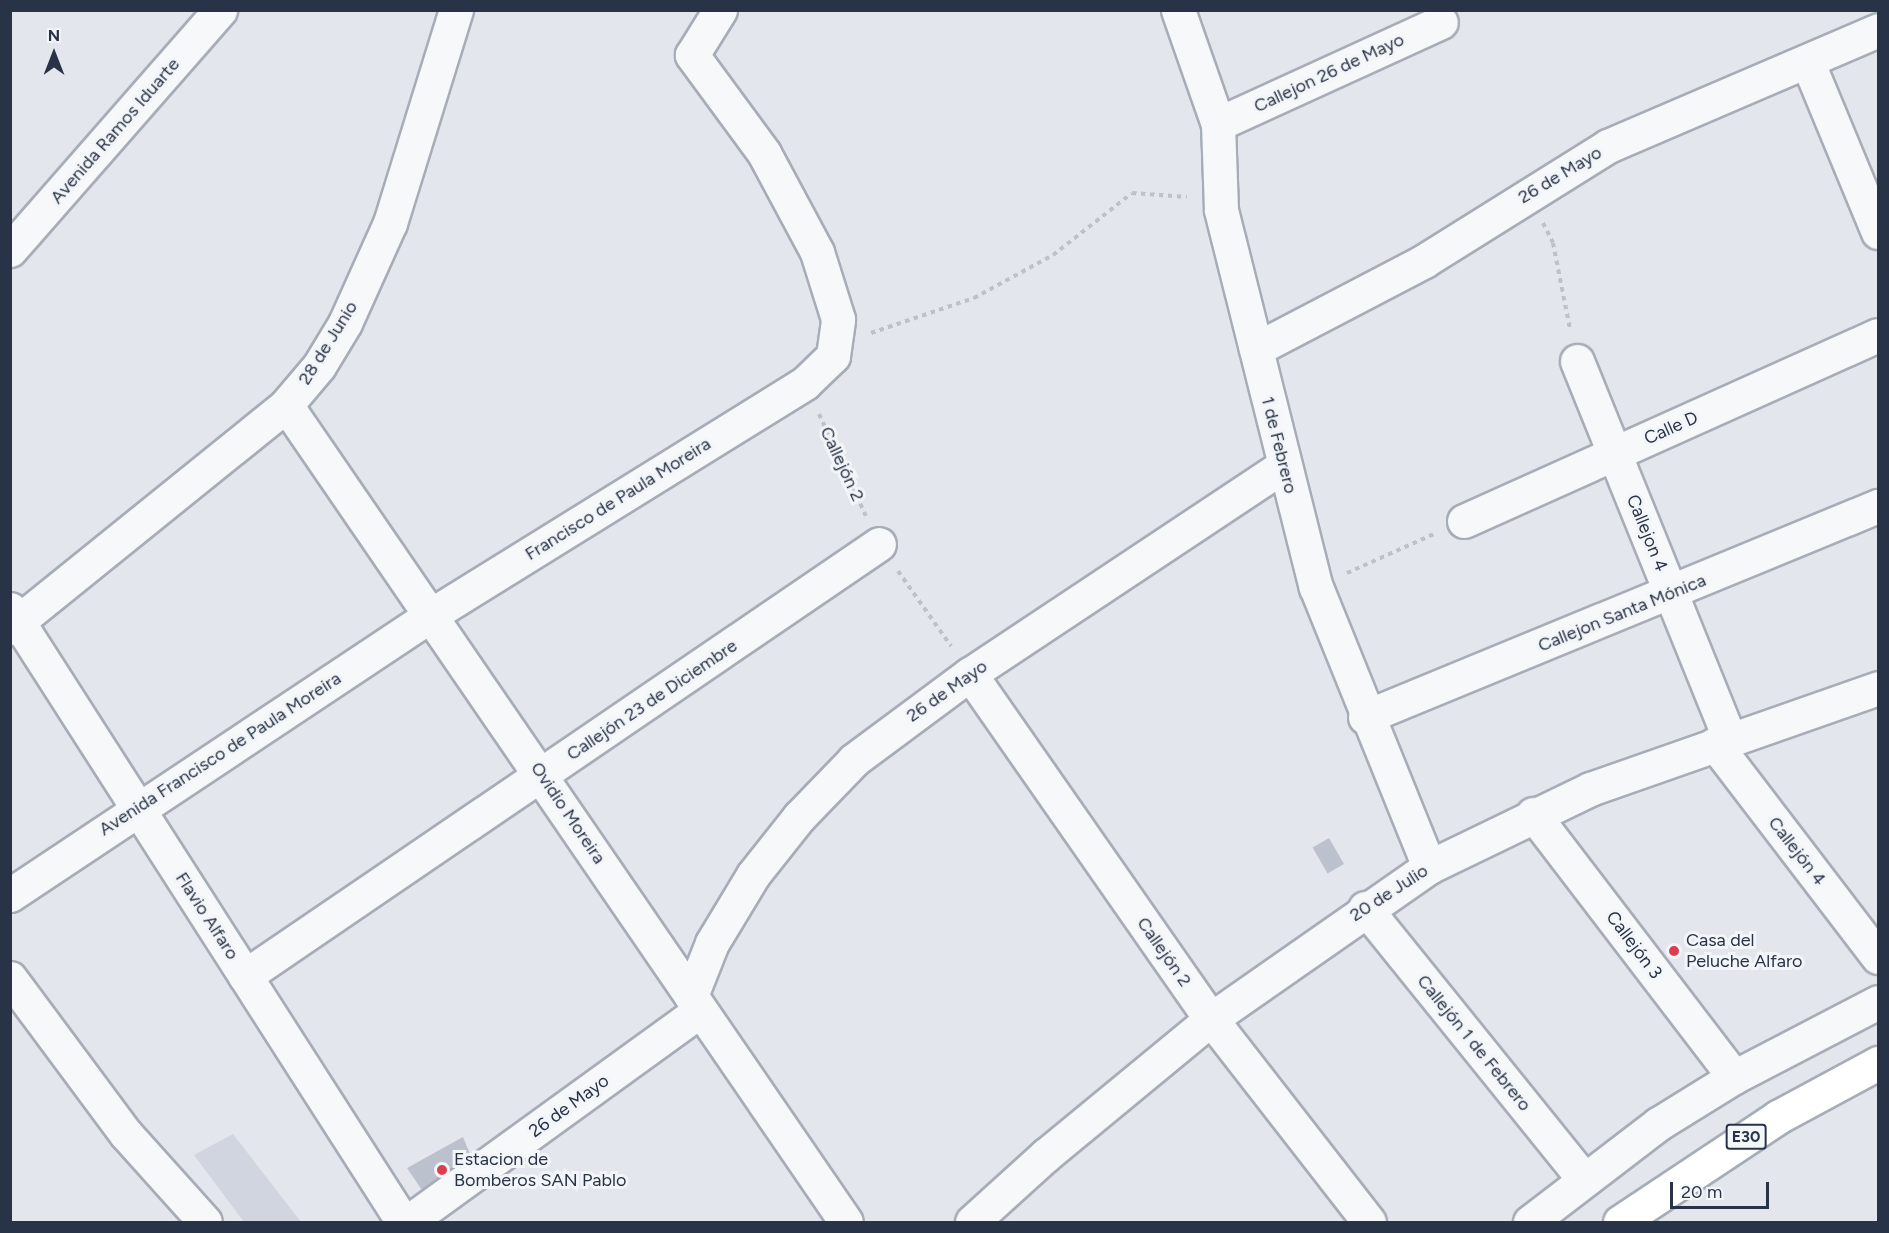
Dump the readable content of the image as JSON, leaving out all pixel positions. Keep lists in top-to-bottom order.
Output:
{
  "streets": {
    "highway": ["E30"],
    "street": [
      "Callejon 26 de Mayo",
      "Avenida Ramos Iduarte",
      "26 de Mayo",
      "28 de Junio",
      "Calle D",
      "1 de Febrero",
      "Callejón 2",
      "Francisco de Paula Moreira",
      "Callejon 4",
      "Callejon Santa Mónica",
      "Callejón 23 de Diciembre",
      "Avenida Francisco de Paula Moreira",
      "Ovidio Moreira",
      "Callejón 4",
      "20 de Julio",
      "Flavio Alfaro",
      "Callejón 3",
      "Callejón 1 de Febrero"
    ]
  },
  "crossings": [
    ["Callejon 26 de Mayo", "1 de Febrero"],
    ["26 de Mayo", "1 de Febrero"],
    ["26 de Mayo", "Callejón 2"],
    ["26 de Mayo", "Ovidio Moreira"],
    ["28 de Junio", "Ovidio Moreira"],
    ["28 de Junio", "Flavio Alfaro"],
    ["Calle D", "Callejon 4"],
    ["1 de Febrero", "Callejon Santa Mónica"],
    ["1 de Febrero", "20 de Julio"],
    ["Callejón 2", "Francisco de Paula Moreira"],
    ["Callejón 2", "Callejón 23 de Diciembre"],
    ["Callejón 2", "20 de Julio"],
    ["Francisco de Paula Moreira", "Avenida Francisco de Paula Moreira"],
    ["Francisco de Paula Moreira", "Ovidio Moreira"],
    ["Callejon 4", "Callejon Santa Mónica"],
    ["Callejon 4", "Callejón 4"],
    ["Callejon 4", "20 de Julio"],
    ["Callejón 23 de Diciembre", "Ovidio Moreira"],
    ["Callejón 23 de Diciembre", "Flavio Alfaro"],
    ["Avenida Francisco de Paula Moreira", "Ovidio Moreira"],
    ["Avenida Francisco de Paula Moreira", "Flavio Alfaro"],
    ["Callejón 4", "20 de Julio"],
    ["20 de Julio", "Callejón 3"],
    ["20 de Julio", "Callejón 1 de Febrero"]
  ],
  "places": ["Casa del Peluche Alfaro", "Estacion de Bomberos SAN Pablo"],
  "scale_bar": "20 m",
  "north": "top"
}
